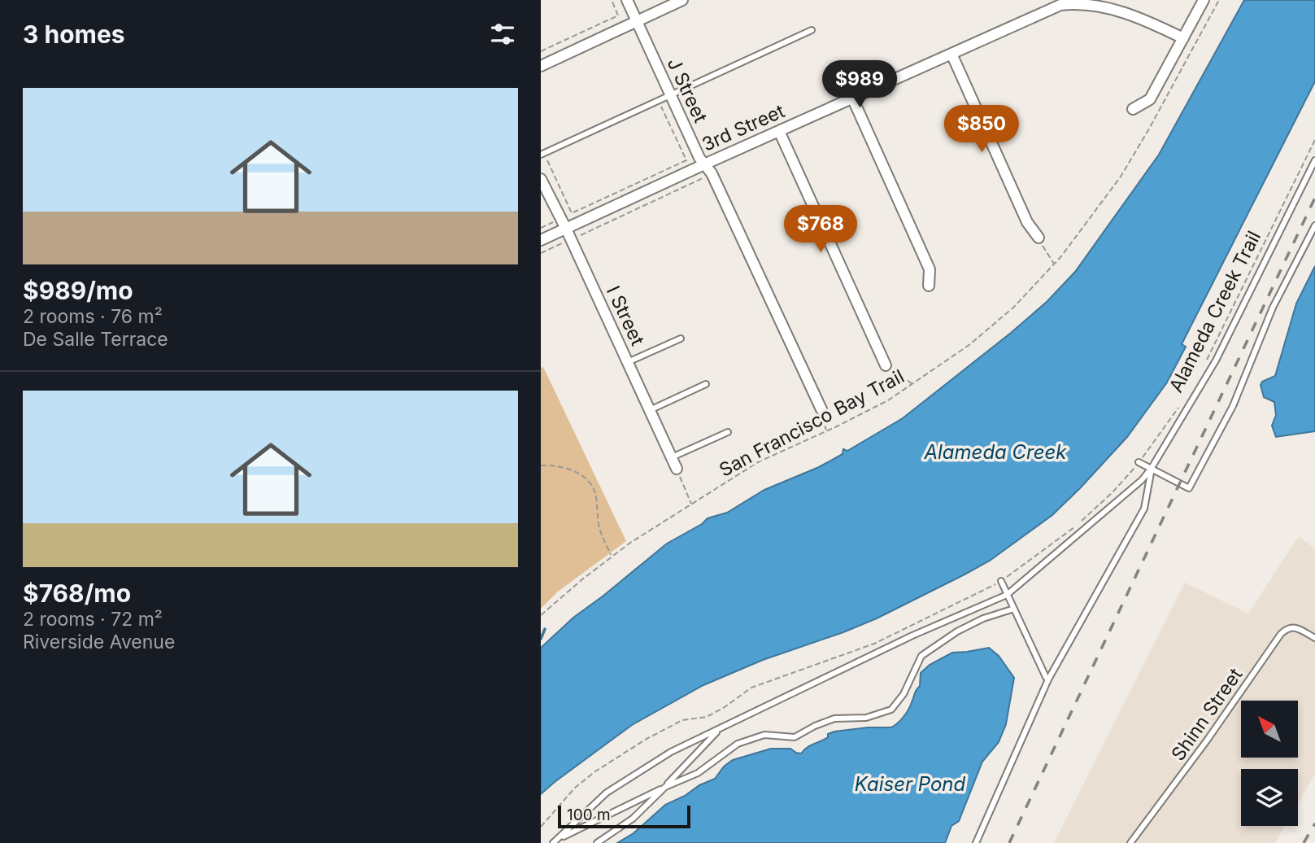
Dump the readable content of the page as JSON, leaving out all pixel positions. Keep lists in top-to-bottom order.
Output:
{
  "streets": {
    "street": ["J Street", "3rd Street", "I Street"],
    "lane": ["Shinn Street"],
    "path": ["Alameda Creek Trail", "San Francisco Bay Trail"]
  },
  "crossings": [
    ["J Street", "3rd Street"],
    ["3rd Street", "I Street"]
  ],
  "water": ["Alameda Creek", "Kaiser Pond"],
  "scale_bar": "100 m",
  "north": "top left",
  "page": {
    "heading": "3 homes",
    "price": ["$989", "$850", "$768"],
    "list": [
      {
        "name": "$989/mo",
        "note": "2 rooms · 76 m² · De Salle Terrace"
      },
      {
        "name": "$768/mo",
        "note": "2 rooms · 72 m² · Riverside Avenue"
      }
    ],
    "scale": "100 m"
  }
}
